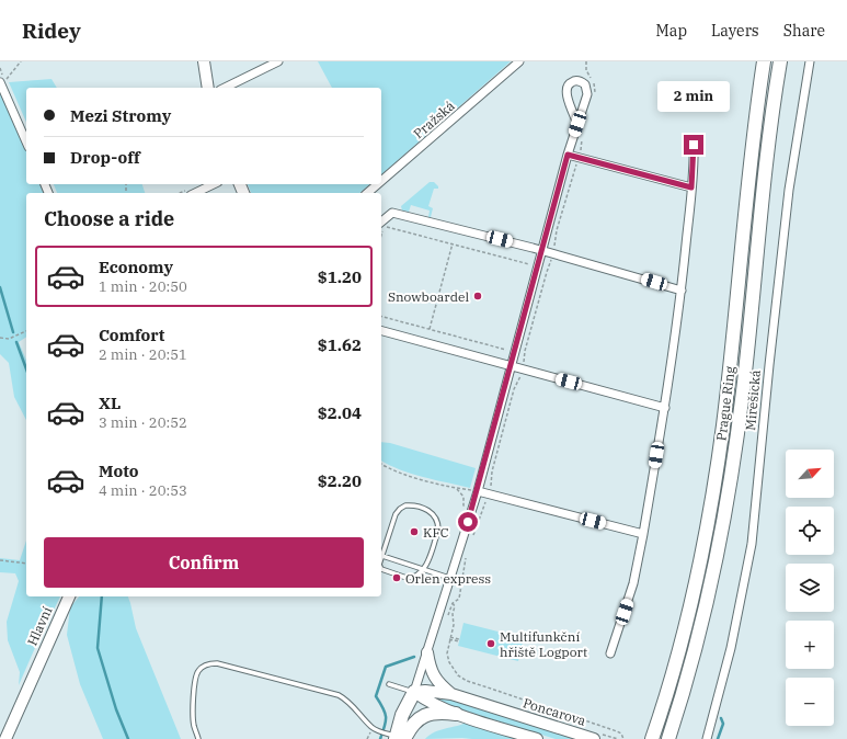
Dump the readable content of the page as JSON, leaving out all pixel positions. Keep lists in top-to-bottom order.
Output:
{
  "streets": {
    "highway": ["Prague Ring"],
    "main road": ["Hlavní", "Poncarova"],
    "street": ["Pražská", "Mirešická"]
  },
  "places": [
    "Snowboardel",
    "KFC",
    "Orlen express",
    "Multifunkční hřiště Logport"
  ],
  "north": "top right",
  "page": {
    "header": "Ridey",
    "nav": ["Map", "Layers", "Share"],
    "bubble": "2 min",
    "banner": ["Mezi Stromy", "Drop-off"],
    "heading": "Choose a ride",
    "list": [
      {
        "name": "Economy",
        "note": "1 min · 20:50",
        "value": "$1.20"
      },
      {
        "name": "Comfort",
        "note": "2 min · 20:51",
        "value": "$1.62"
      },
      {
        "name": "XL",
        "note": "3 min · 20:52",
        "value": "$2.04"
      },
      {
        "name": "Moto",
        "note": "4 min · 20:53",
        "value": "$2.20"
      }
    ],
    "map_buttons": ["+", "−"],
    "buttons": "Confirm"
  }
}
